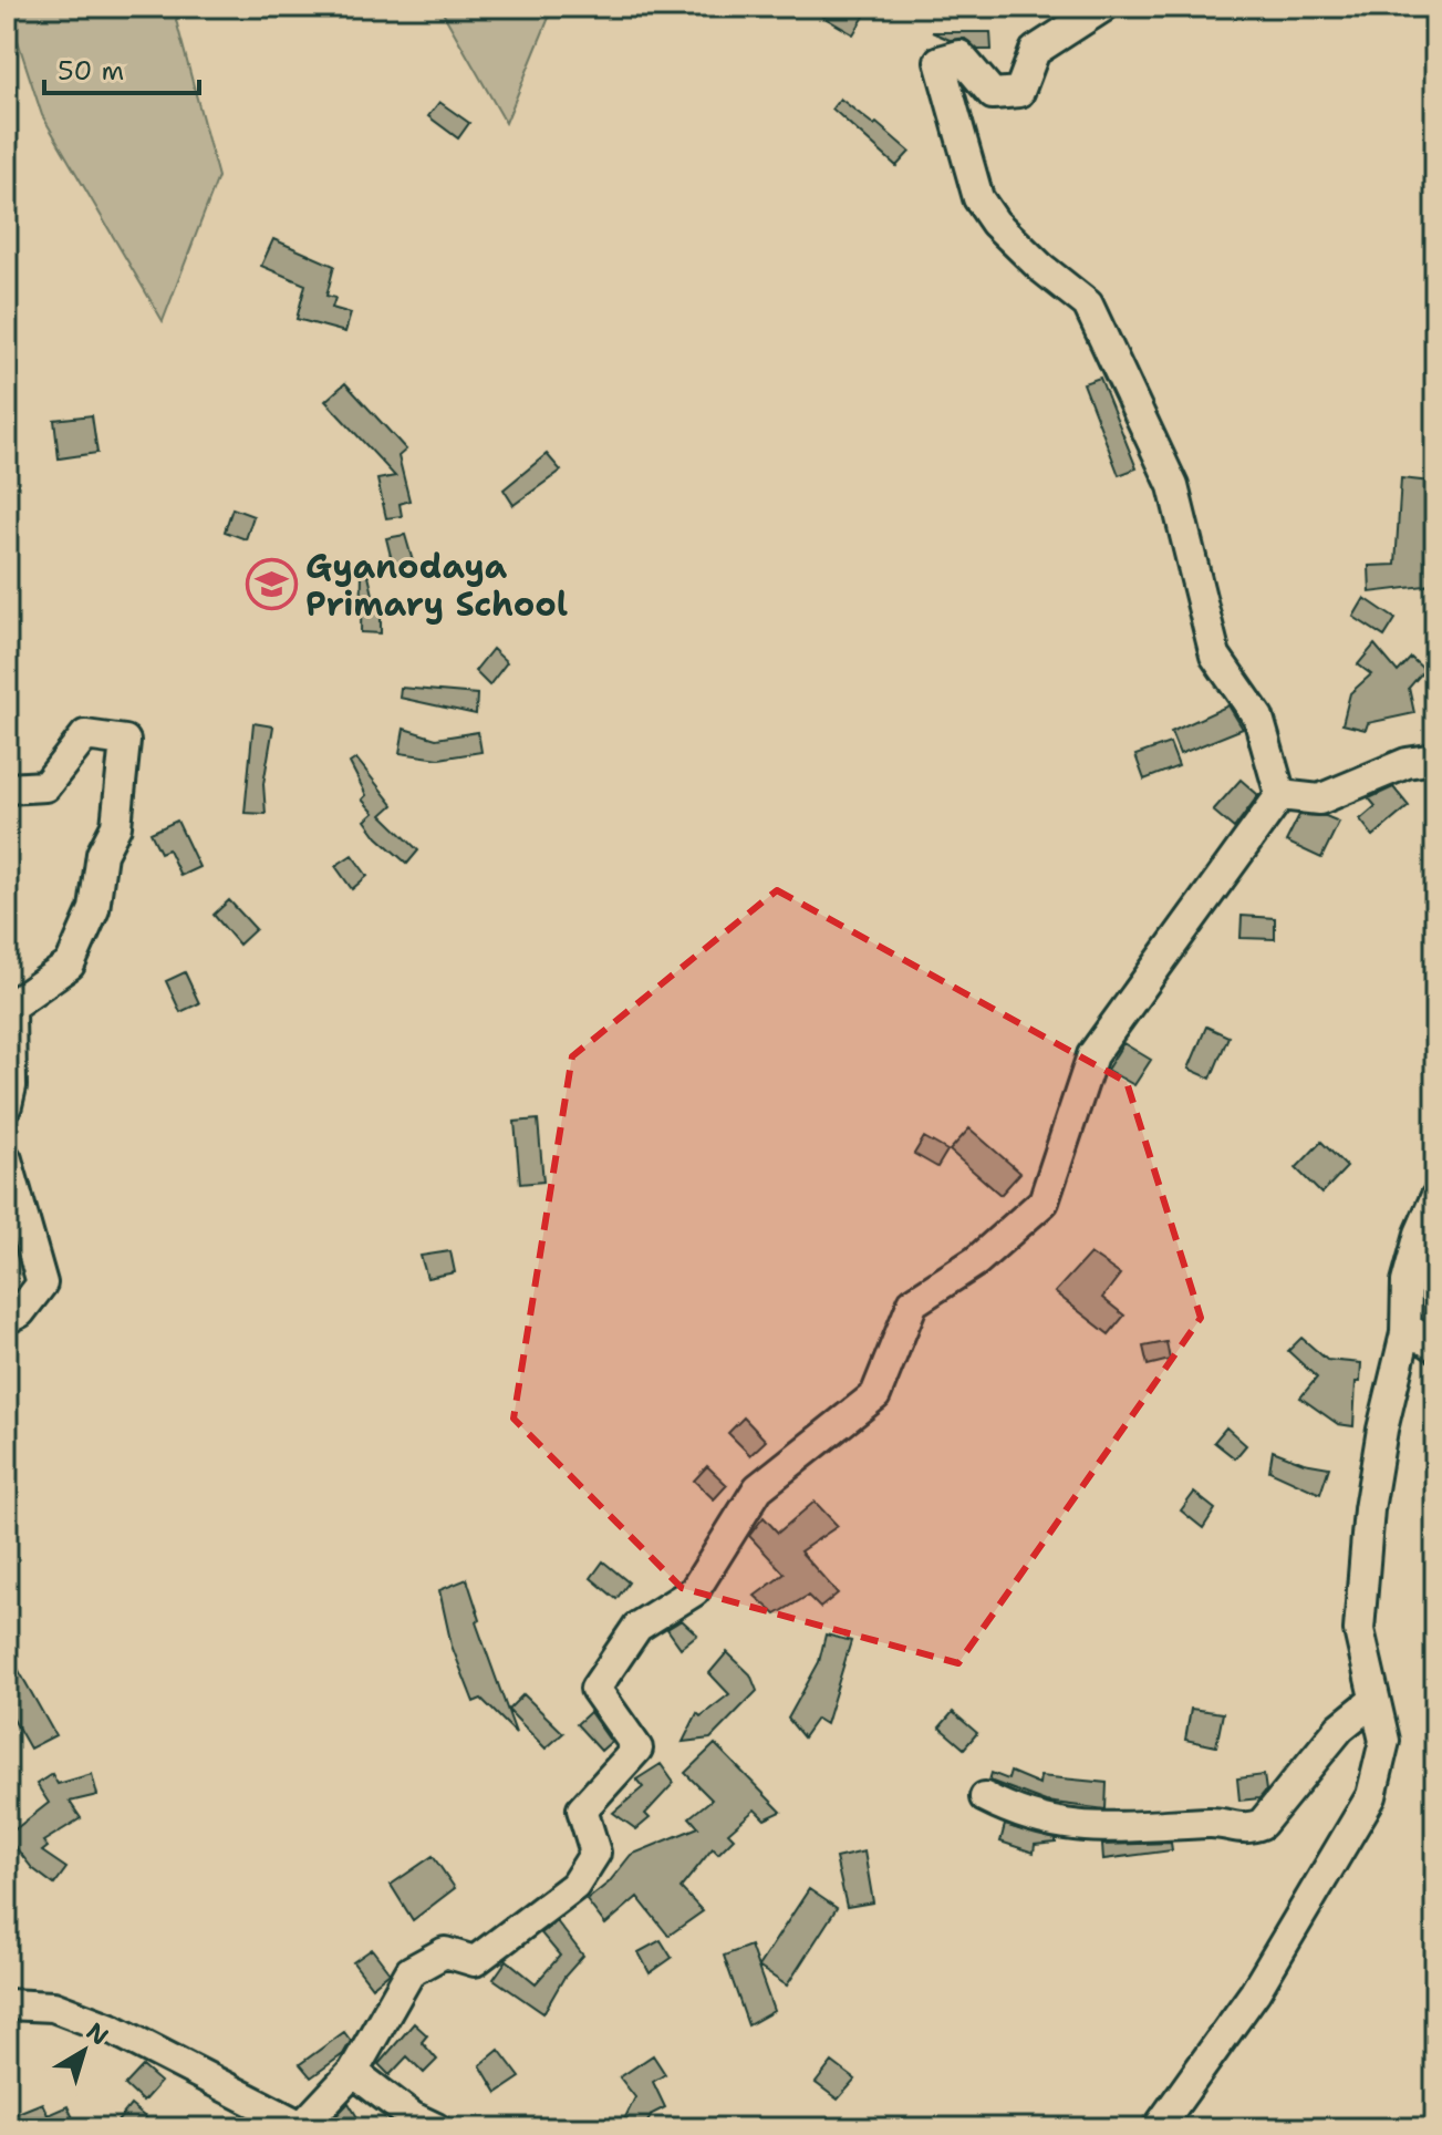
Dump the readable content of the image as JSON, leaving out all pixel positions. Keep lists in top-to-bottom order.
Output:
{
  "places": {
    "school or university": ["Gyanodaya Primary School"]
  },
  "scale_bar": "50 m",
  "north": "top right"
}
